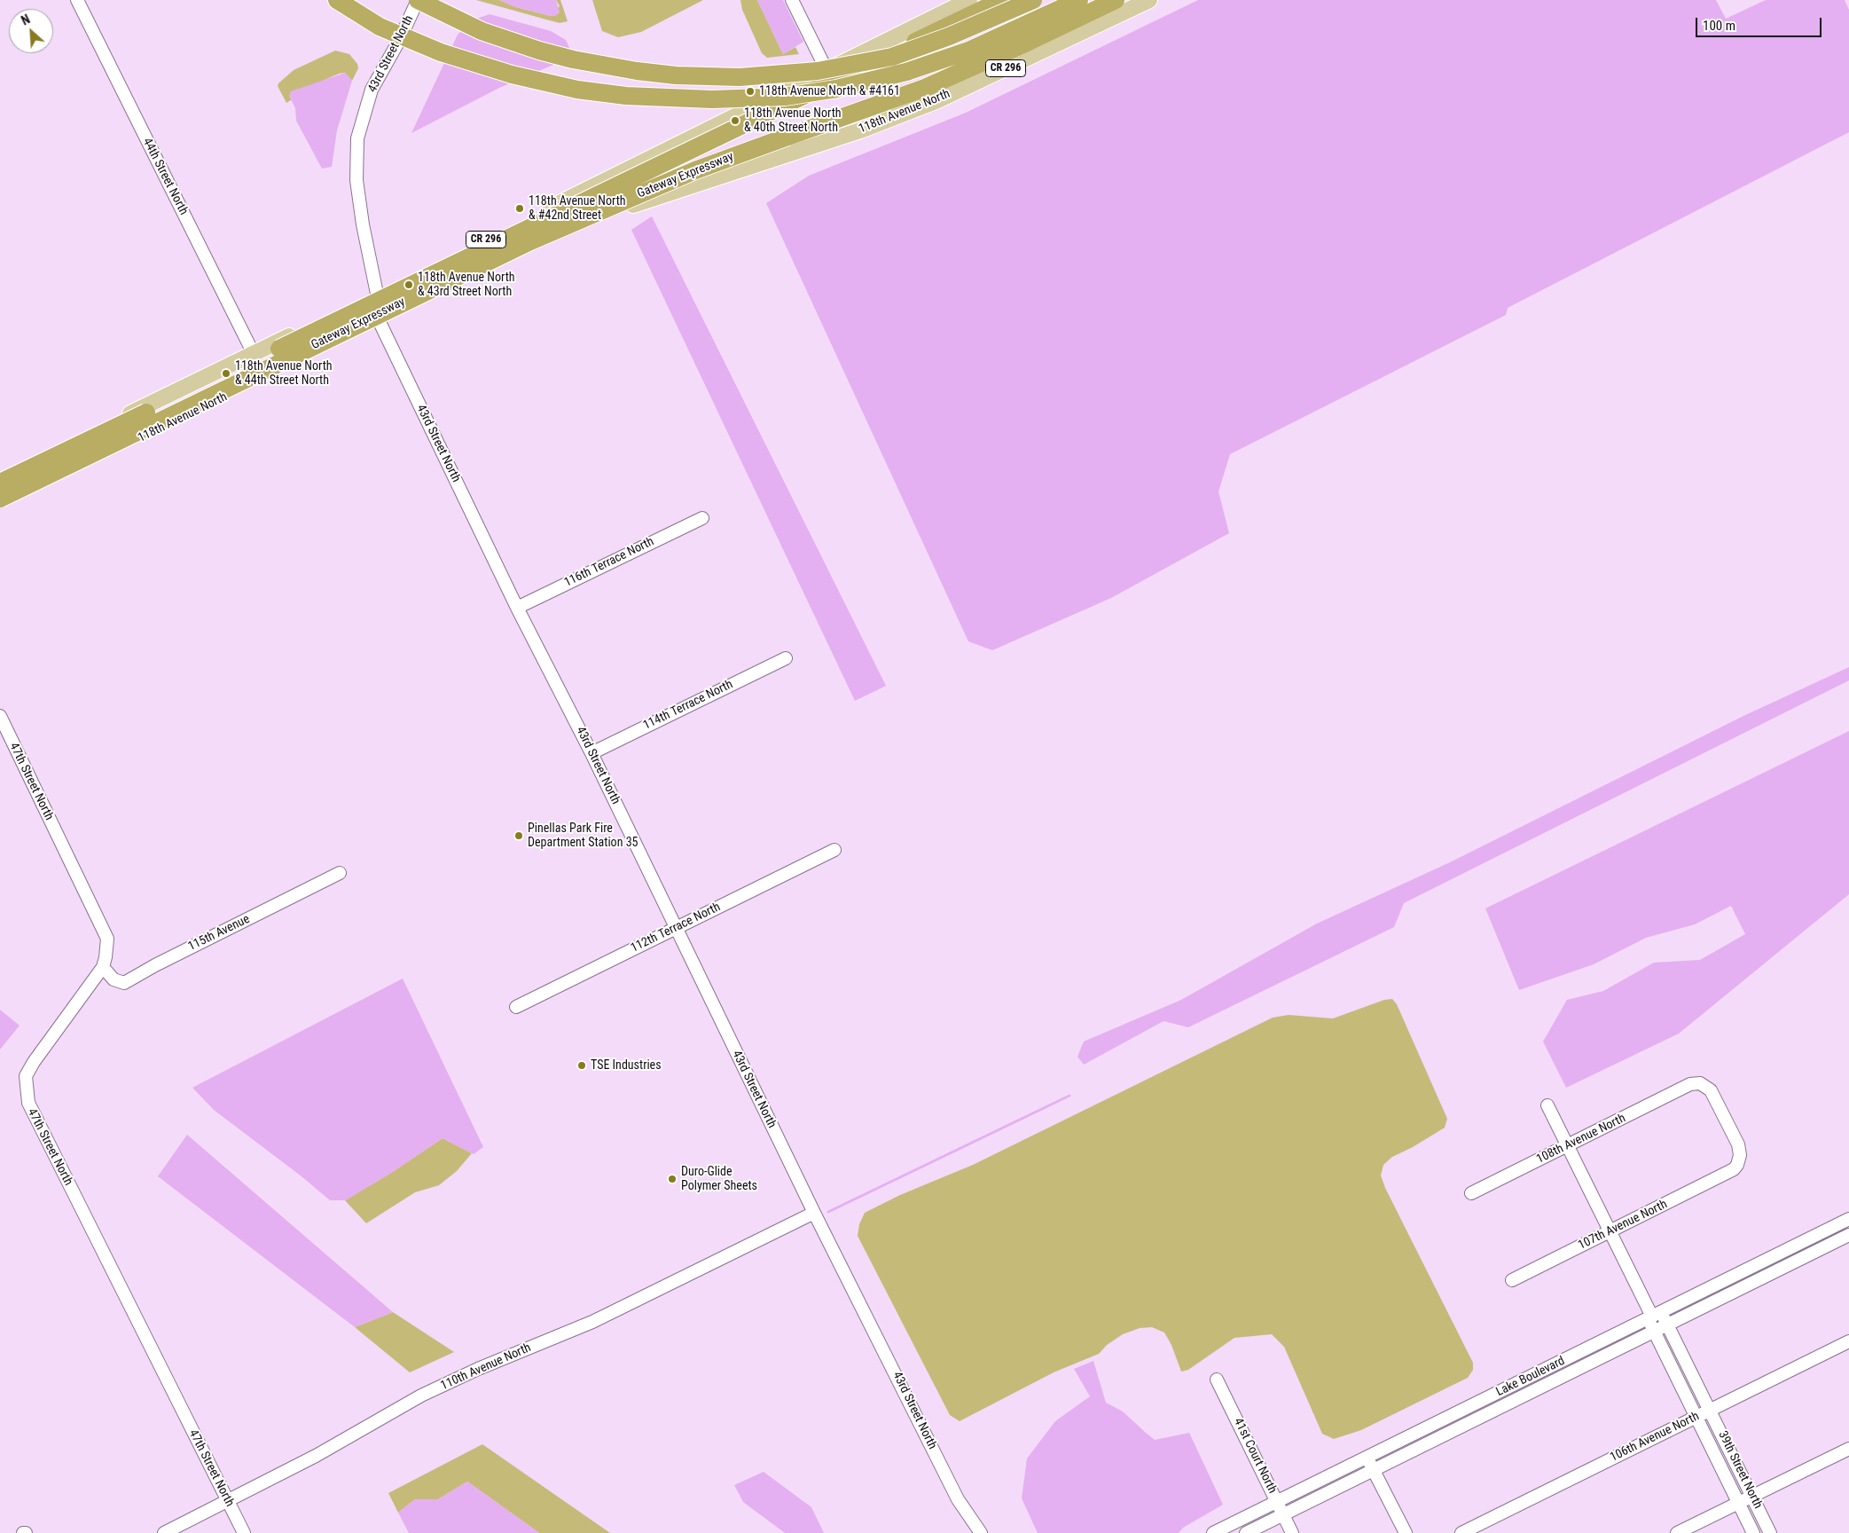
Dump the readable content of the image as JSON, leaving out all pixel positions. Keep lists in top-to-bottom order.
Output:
{
  "streets": {
    "highway": ["Gateway Expressway"],
    "main road": ["CR 296", "118th Avenue North"],
    "street": [
      "43rd Street North",
      "44th Street North",
      "116th Terrace North",
      "114th Terrace North",
      "47th Street North",
      "112th Terrace North",
      "115th Avenue",
      "108th Avenue North",
      "107th Avenue North",
      "110th Avenue North",
      "Lake Boulevard",
      "106th Avenue North",
      "41st Court North",
      "39th Street North"
    ]
  },
  "crossings": [
    ["43rd Street North", "CR 296"],
    ["43rd Street North", "118th Avenue North"],
    ["43rd Street North", "116th Terrace North"],
    ["43rd Street North", "114th Terrace North"],
    ["43rd Street North", "112th Terrace North"],
    ["43rd Street North", "110th Avenue North"],
    ["CR 296", "44th Street North"],
    ["47th Street North", "115th Avenue"],
    ["47th Street North", "110th Avenue North"],
    ["108th Avenue North", "107th Avenue North"],
    ["108th Avenue North", "39th Street North"],
    ["107th Avenue North", "39th Street North"],
    ["Lake Boulevard", "41st Court North"],
    ["Lake Boulevard", "39th Street North"],
    ["106th Avenue North", "39th Street North"]
  ],
  "places": [
    "118th Avenue North & #4161",
    "118th Avenue North & 40th Street North",
    "118th Avenue North & #42nd Street",
    "118th Avenue North & 43rd Street North",
    "118th Avenue North & 44th Street North",
    "Pinellas Park Fire Department Station 35",
    "TSE Industries",
    "Duro-Glide Polymer Sheets"
  ],
  "scale_bar": "100 m",
  "north": "top left"
}
